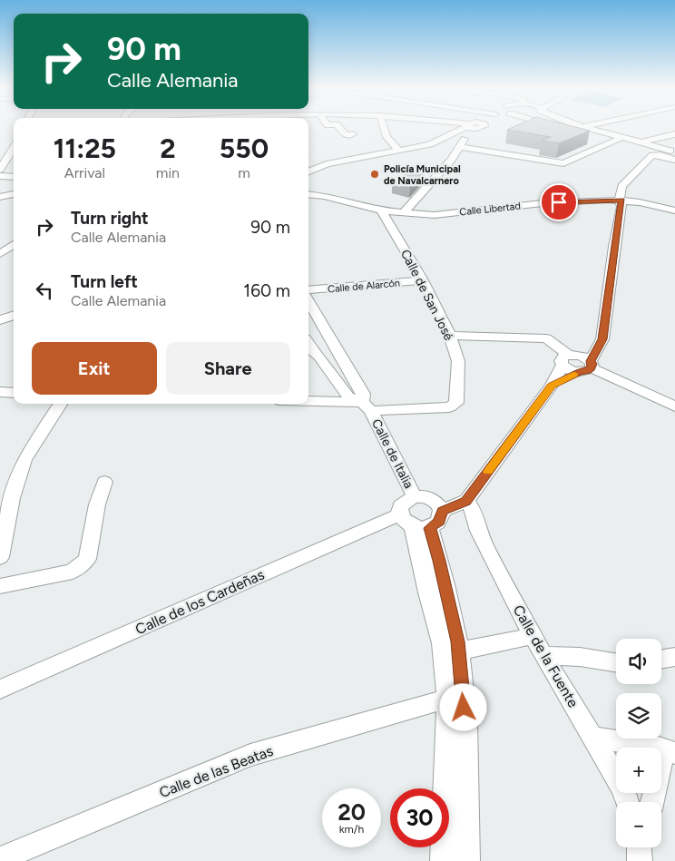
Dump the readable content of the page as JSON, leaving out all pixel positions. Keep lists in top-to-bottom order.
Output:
{
  "streets": {
    "street": [
      "Calle Libertad",
      "Calle de Alarcón",
      "Calle de San José",
      "Calle de Italia",
      "Calle de los Cardeñas",
      "Calle de la Fuente",
      "Calle de las Beatas"
    ]
  },
  "crossings": [
    ["Calle Libertad", "Calle de San José"],
    ["Calle de Alarcón", "Calle de San José"],
    ["Calle de San José", "Calle de Italia"]
  ],
  "places": ["Policía Municipal de Navalcarnero"],
  "page": {
    "turn": ["90 m", "Calle Alemania"],
    "eta": [
      "11:25",
      "Arrival",
      "2",
      "min",
      "550",
      "m"
    ],
    "list": [
      {
        "name": "Turn right",
        "note": "Calle Alemania",
        "value": "90 m"
      },
      {
        "name": "Turn left",
        "note": "Calle Alemania",
        "value": "160 m"
      }
    ],
    "buttons": ["Exit", "Share"],
    "map_buttons": ["+", "−"],
    "speed": "20 km/h",
    "limit": "30"
  }
}
